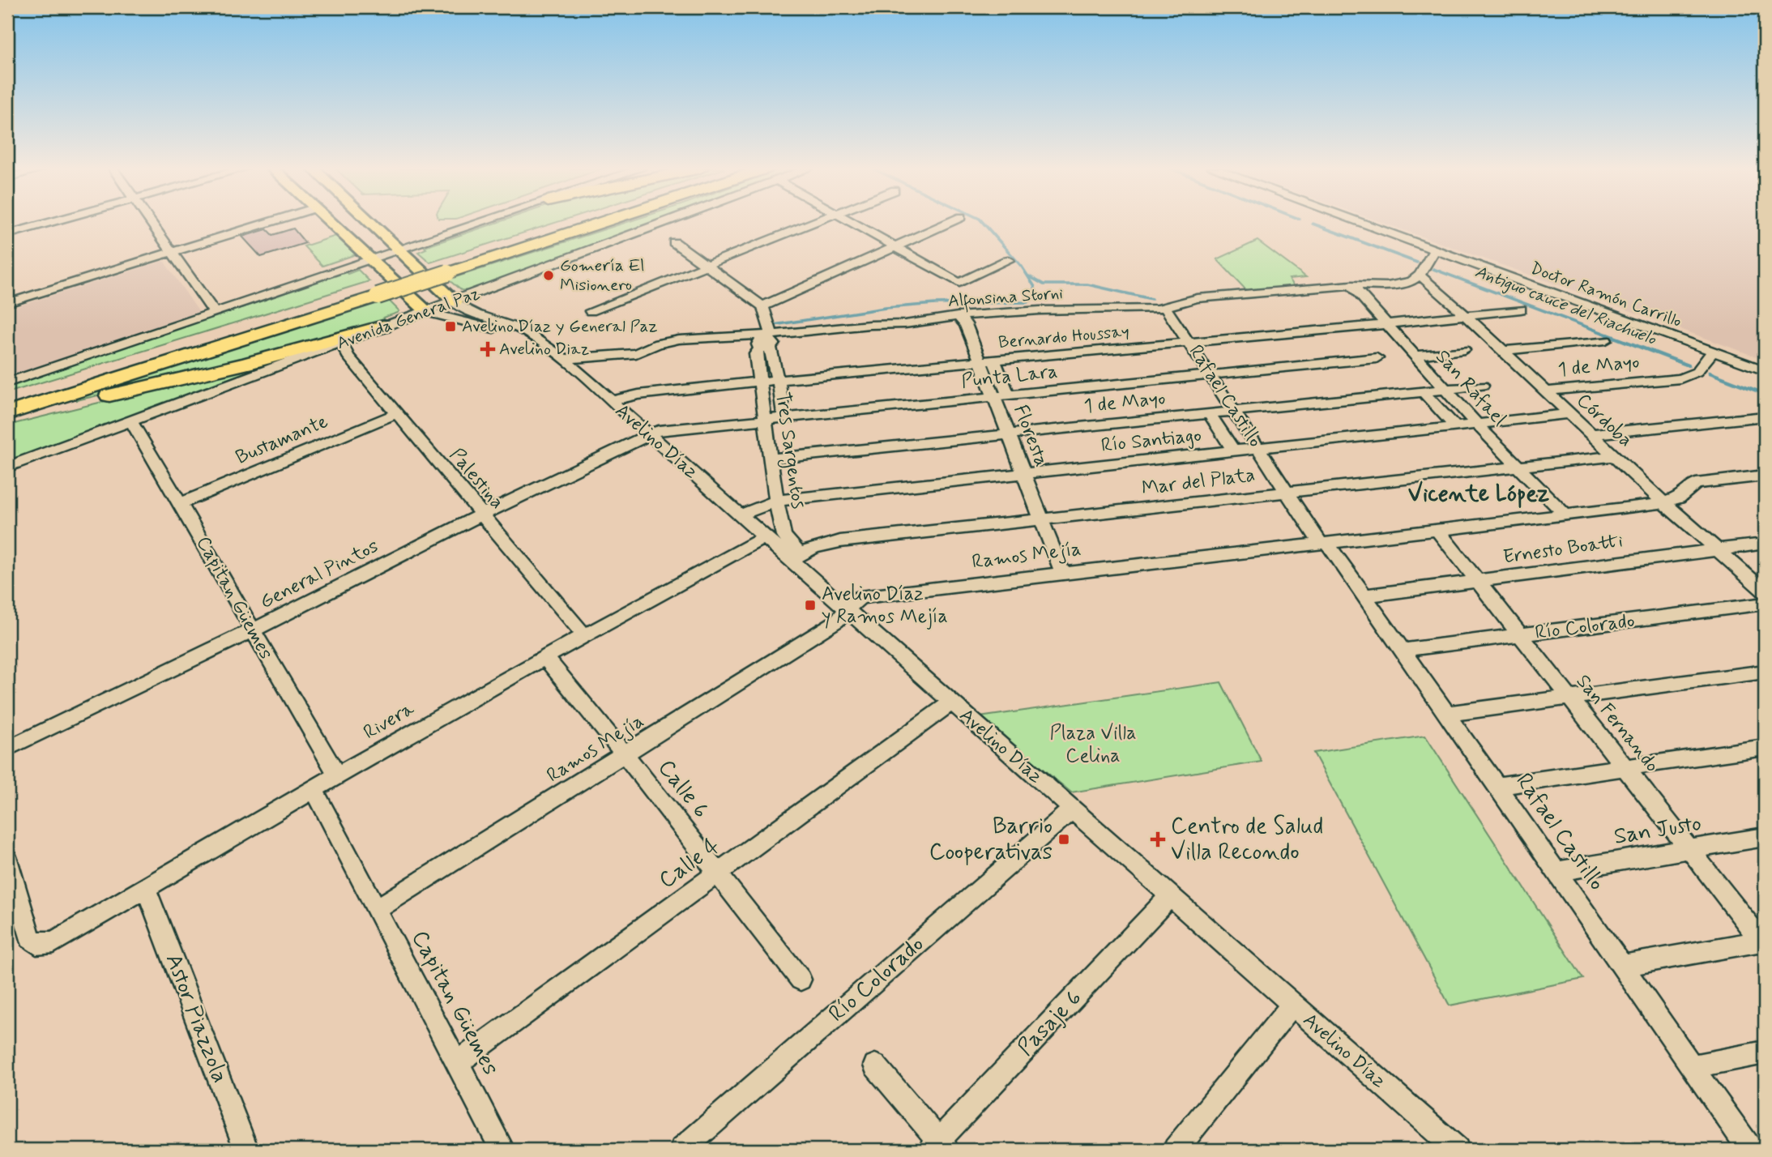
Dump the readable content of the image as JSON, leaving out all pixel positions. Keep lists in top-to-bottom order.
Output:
{
  "streets": {
    "highway": ["Avenida General Paz"],
    "street": [
      "Doctor Ramón Carrillo",
      "Alfonsina Storni",
      "Bernardo Houssay",
      "1 de Mayo",
      "Punta Lara",
      "San Rafael",
      "Rafael Castillo",
      "Córdoba",
      "Floresta",
      "Bustamante",
      "Río Santiago",
      "Avelino Díaz",
      "Tres Sargentos",
      "Palestina",
      "Mar del Plata",
      "Ernesto Boatti",
      "Ramos Mejía",
      "General Pintos",
      "Capitan Güemes",
      "Río Colorado",
      "Rivera",
      "San Fernando",
      "Calle 6",
      "San Justo",
      "Calle 4",
      "Astor Piazzola",
      "Pasaje 6"
    ]
  },
  "crossings": [
    ["Doctor Ramón Carrillo", "1 de Mayo"],
    ["Alfonsina Storni", "San Rafael"],
    ["Alfonsina Storni", "Rafael Castillo"],
    ["Alfonsina Storni", "Córdoba"],
    ["Alfonsina Storni", "Floresta"],
    ["Alfonsina Storni", "Tres Sargentos"],
    ["Avenida General Paz", "Avelino Díaz"],
    ["Avenida General Paz", "Palestina"],
    ["Avenida General Paz", "Capitan Güemes"],
    ["Bernardo Houssay", "San Rafael"],
    ["Bernardo Houssay", "Rafael Castillo"],
    ["Bernardo Houssay", "Córdoba"],
    ["Bernardo Houssay", "Floresta"],
    ["Bernardo Houssay", "Avelino Díaz"],
    ["Bernardo Houssay", "Tres Sargentos"],
    ["1 de Mayo", "San Rafael"],
    ["1 de Mayo", "Rafael Castillo"],
    ["1 de Mayo", "Córdoba"],
    ["1 de Mayo", "Floresta"],
    ["1 de Mayo", "Tres Sargentos"],
    ["Punta Lara", "Rafael Castillo"],
    ["Punta Lara", "Floresta"],
    ["Punta Lara", "Avelino Díaz"],
    ["Punta Lara", "Tres Sargentos"],
    ["Punta Lara", "General Pintos"],
    ["San Rafael", "Río Santiago"],
    ["San Rafael", "Mar del Plata"],
    ["San Rafael", "Ramos Mejía"],
    ["Rafael Castillo", "Río Santiago"],
    ["Rafael Castillo", "Mar del Plata"],
    ["Rafael Castillo", "Ernesto Boatti"],
    ["Rafael Castillo", "Ramos Mejía"],
    ["Rafael Castillo", "Río Colorado"],
    ["Rafael Castillo", "San Justo"],
    ["Córdoba", "Río Santiago"],
    ["Córdoba", "Mar del Plata"],
    ["Córdoba", "Ernesto Boatti"],
    ["Córdoba", "Ramos Mejía"],
    ["Floresta", "Río Santiago"],
    ["Floresta", "Mar del Plata"],
    ["Floresta", "Ramos Mejía"],
    ["Bustamante", "Palestina"],
    ["Bustamante", "Capitan Güemes"],
    ["Río Santiago", "Avelino Díaz"],
    ["Río Santiago", "Tres Sargentos"],
    ["Avelino Díaz", "Tres Sargentos"],
    ["Avelino Díaz", "Mar del Plata"],
    ["Avelino Díaz", "Ramos Mejía"],
    ["Avelino Díaz", "General Pintos"],
    ["Avelino Díaz", "Río Colorado"],
    ["Avelino Díaz", "Rivera"],
    ["Avelino Díaz", "Calle 4"],
    ["Avelino Díaz", "Pasaje 6"],
    ["Tres Sargentos", "Mar del Plata"],
    ["Palestina", "General Pintos"],
    ["Palestina", "Rivera"],
    ["Ernesto Boatti", "San Fernando"],
    ["Ramos Mejía", "Capitan Güemes"],
    ["Ramos Mejía", "San Fernando"],
    ["Ramos Mejía", "Calle 6"],
    ["General Pintos", "Capitan Güemes"],
    ["Capitan Güemes", "Rivera"],
    ["Capitan Güemes", "Calle 4"],
    ["Río Colorado", "San Fernando"],
    ["Rivera", "Calle 6"],
    ["Rivera", "Astor Piazzola"],
    ["San Fernando", "San Justo"],
    ["Calle 6", "Calle 4"]
  ],
  "districts": ["Vicente López"],
  "water": ["Antiguo cauce del Riachuelo"],
  "parks": ["Plaza Villa Celina"],
  "places": {
    "other": ["Gomería El Misionero"],
    "transit": ["Avelino Díaz y General Paz", "Avelino Díaz y Ramos Mejía", "Barrio Cooperativas"],
    "health": ["Avelino Diaz", "Centro de Salud Villa Recondo"]
  }
}
